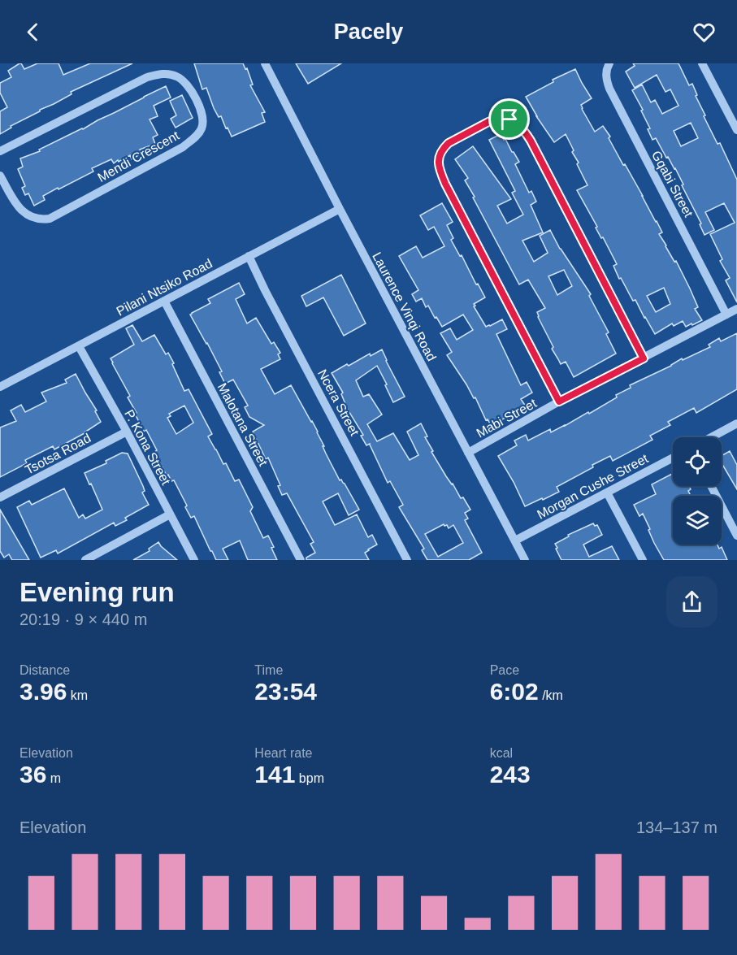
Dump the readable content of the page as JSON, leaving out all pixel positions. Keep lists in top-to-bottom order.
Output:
{
  "streets": {
    "street": [
      "Mendi Crescent",
      "Gqabi Street",
      "Pilani Ntsiko Road",
      "Laurence Vinqi Road",
      "Ncera Street",
      "Mabi Street",
      "Malotana Street",
      "P. Kona Street",
      "Tsotsa Road",
      "Morgan Cushe Street"
    ]
  },
  "crossings": [
    ["Gqabi Street", "Mabi Street"],
    ["Pilani Ntsiko Road", "Laurence Vinqi Road"],
    ["Pilani Ntsiko Road", "Ncera Street"],
    ["Pilani Ntsiko Road", "Malotana Street"],
    ["Pilani Ntsiko Road", "P. Kona Street"],
    ["Laurence Vinqi Road", "Mabi Street"],
    ["Laurence Vinqi Road", "Morgan Cushe Street"],
    ["P. Kona Street", "Tsotsa Road"]
  ],
  "page": {
    "header": "Pacely",
    "heading": ["Evening run", "20:19 · 9 × 440 m"],
    "stats": [
      ["Distance", "3.96 km"],
      ["Time", "23:54"],
      ["Pace", "6:02 /km"],
      ["Elevation", "36 m"],
      ["Heart rate", "141 bpm"],
      ["kcal", "243"]
    ],
    "chart": ["Elevation", "134–137 m"]
  }
}
